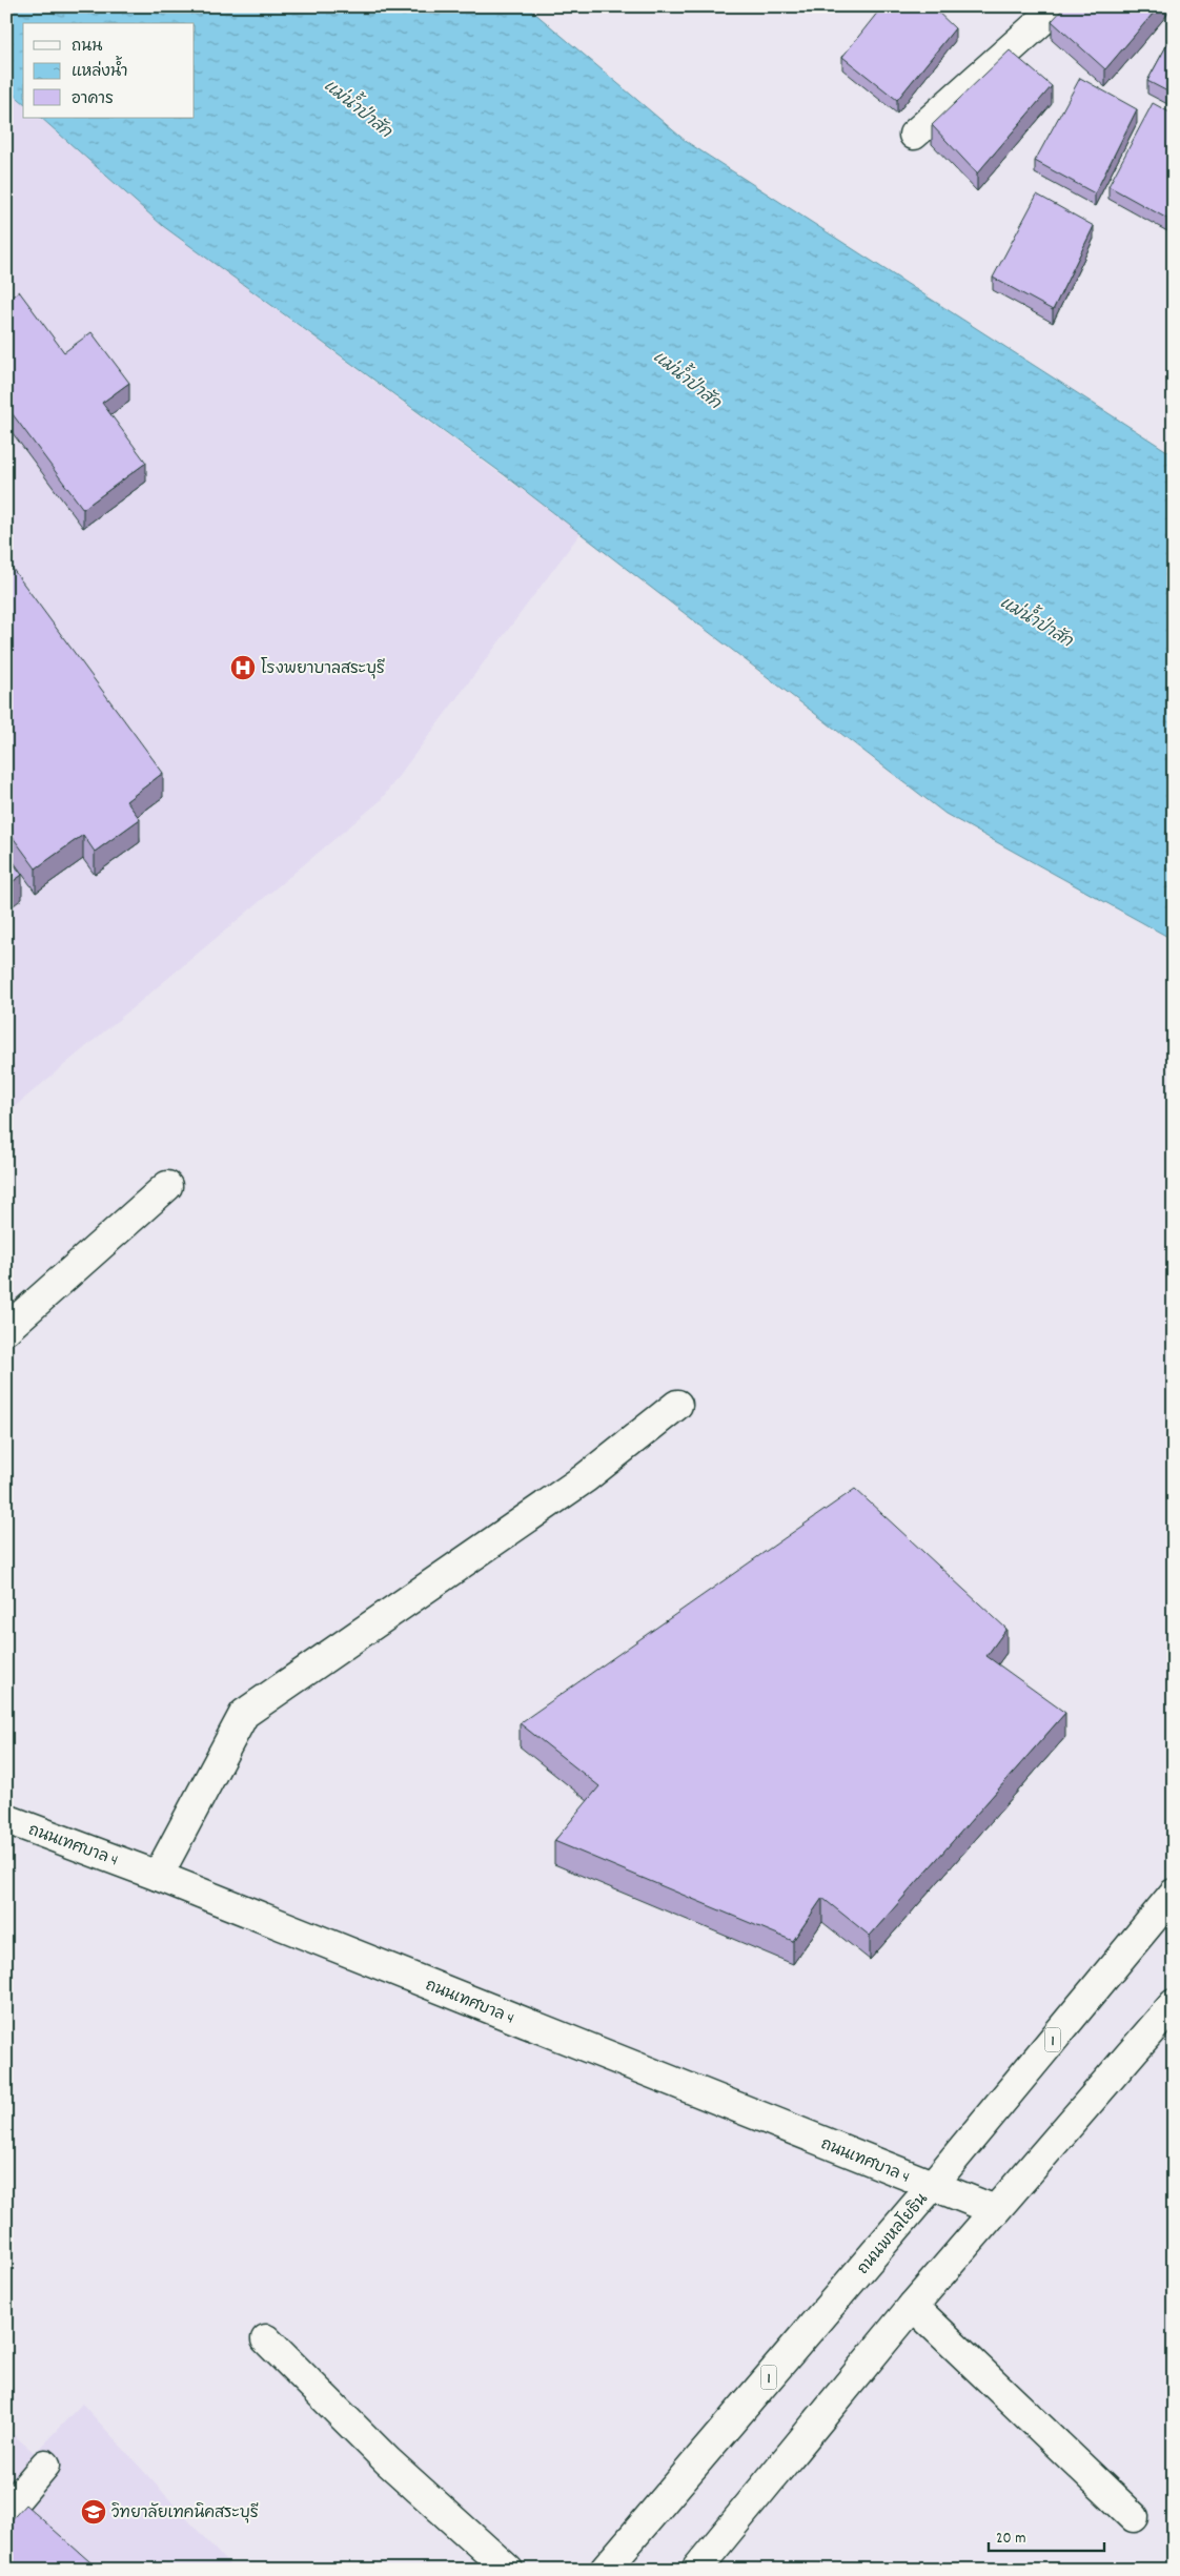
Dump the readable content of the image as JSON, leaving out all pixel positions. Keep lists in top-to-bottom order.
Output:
{
  "streets": {
    "street": ["ถนนเทศบาล 4", "1", "ถนนพหลโยธิน"]
  },
  "crossings": [
    ["ถนนเทศบาล 4", "ถนนพหลโยธิน"]
  ],
  "water": ["แม่น้ำป่าสัก"],
  "places": {
    "hospital": ["โรงพยาบาลสระบุรี"],
    "school or university": ["วิทยาลัยเทคนิคสระบุรี"]
  },
  "legend": ["ถนน", "แหล่งน้ำ", "อาคาร"],
  "scale_bar": "20 m"
}
